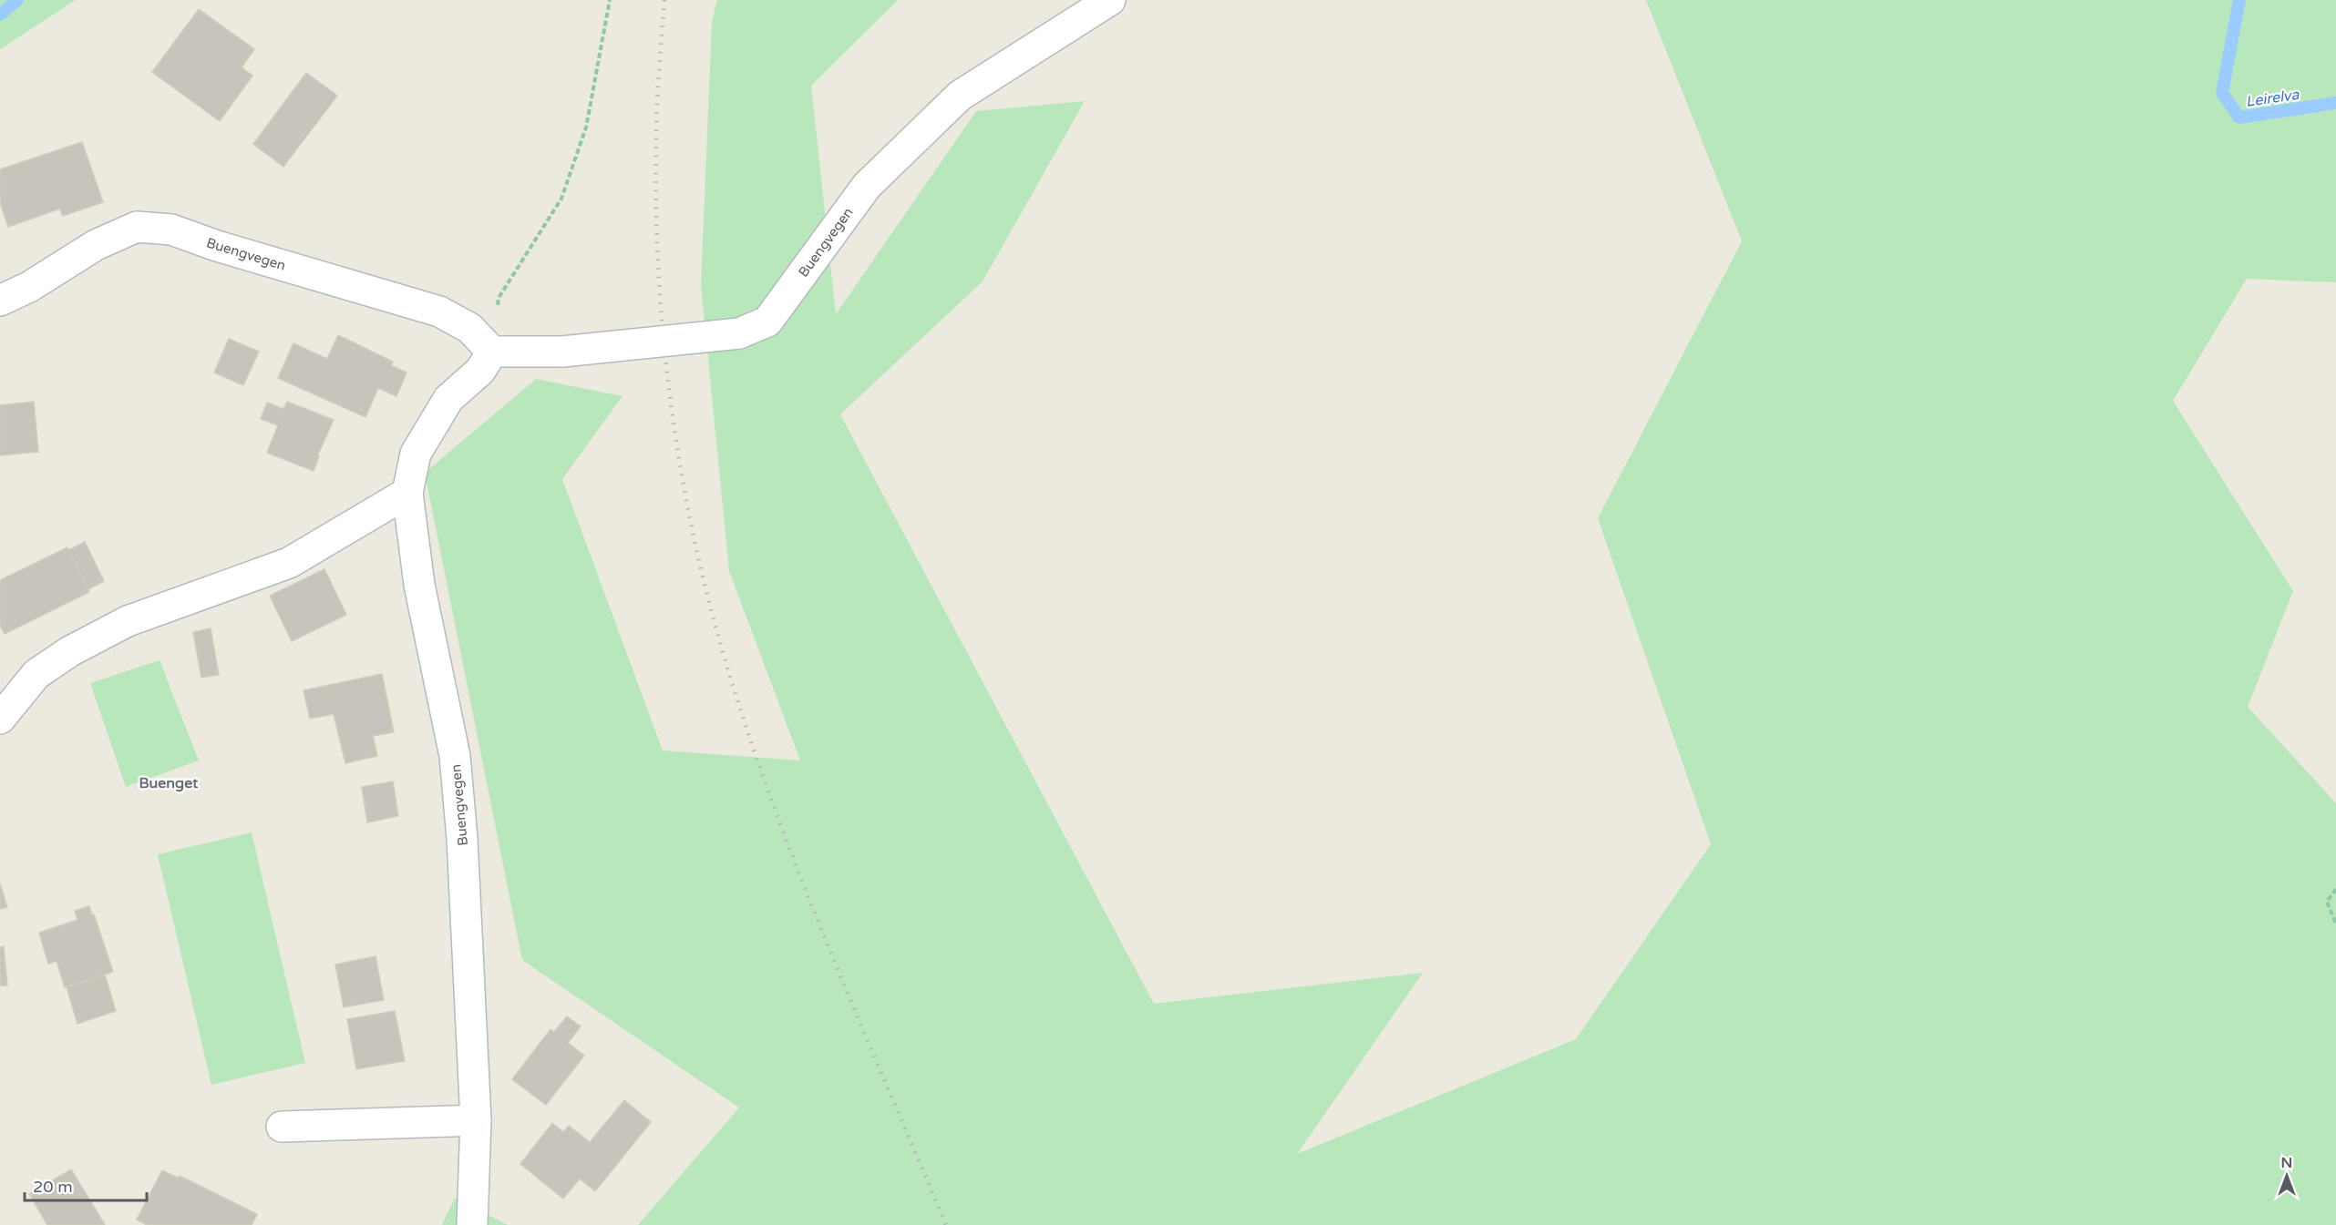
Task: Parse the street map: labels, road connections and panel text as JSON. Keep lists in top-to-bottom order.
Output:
{
  "streets": {
    "street": ["Buengvegen"]
  },
  "districts": ["Buenget"],
  "water": ["Leirelva"],
  "scale_bar": "20 m",
  "north": "top"
}
